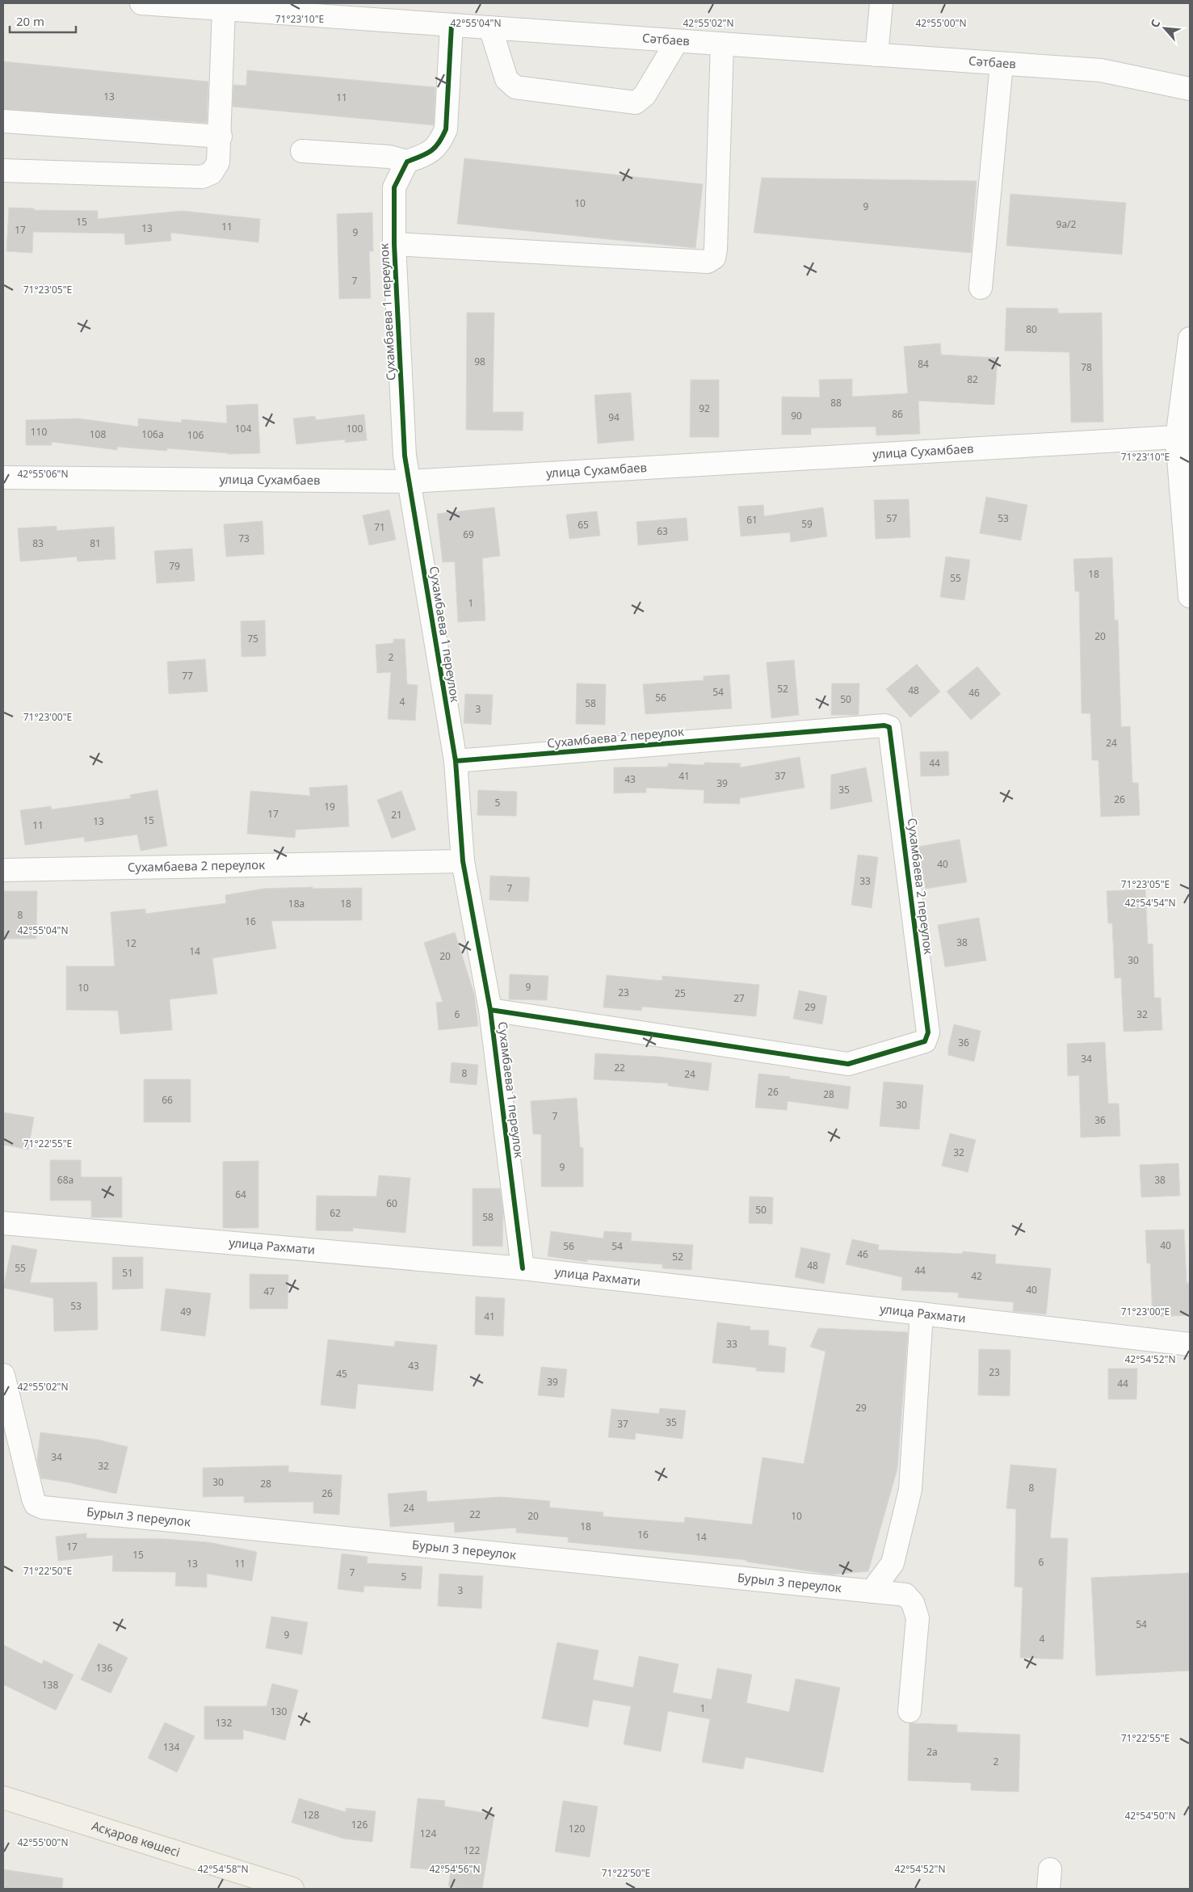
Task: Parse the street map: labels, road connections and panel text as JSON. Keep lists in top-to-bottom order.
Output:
{
  "streets": {
    "main road": ["Асқаров көшесі"],
    "street": [
      "Сәтбаев",
      "Сухамбаева 1 переулок",
      "улица Сухамбаев",
      "Сухамбаева 2 переулок",
      "улица Рахмати",
      "Бурыл 3 переулок"
    ]
  },
  "crossings": [
    ["Сухамбаева 1 переулок", "улица Сухамбаев"],
    ["Сухамбаева 1 переулок", "Сухамбаева 2 переулок"],
    ["Сухамбаева 1 переулок", "улица Рахмати"]
  ],
  "house_numbers": [
    "13",
    "11",
    "10",
    "9",
    "15",
    "9а/2",
    "11",
    "13",
    "17",
    "9",
    "7",
    "80",
    "98",
    "84",
    "78",
    "82",
    "88",
    "92",
    "86",
    "90",
    "94",
    "104",
    "100",
    "110",
    "108",
    "106а",
    "106",
    "57",
    "53",
    "61",
    "59",
    "65",
    "71",
    "63",
    "69",
    "73",
    "83",
    "81",
    "79",
    "18",
    "55",
    "1",
    "20",
    "75",
    "2",
    "77",
    "52",
    "48",
    "54",
    "46",
    "56",
    "50",
    "4",
    "58",
    "3",
    "24",
    "44",
    "41",
    "37",
    "43",
    "39",
    "35",
    "26",
    "5",
    "19",
    "17",
    "21",
    "15",
    "13",
    "11",
    "40",
    "33",
    "7",
    "18а",
    "18",
    "8",
    "16",
    "38",
    "12",
    "14",
    "20",
    "30",
    "9",
    "10",
    "23",
    "25",
    "27",
    "29",
    "6",
    "32",
    "36",
    "34",
    "22",
    "8",
    "24",
    "26",
    "28",
    "66",
    "30",
    "7",
    "36",
    "32",
    "9",
    "68а",
    "38",
    "64",
    "60",
    "50",
    "62",
    "58",
    "40",
    "56",
    "54",
    "46",
    "52",
    "48",
    "55",
    "44",
    "51",
    "42",
    "40",
    "47",
    "53",
    "49",
    "41",
    "33",
    "43",
    "23",
    "45",
    "39",
    "44",
    "29",
    "35",
    "37",
    "34",
    "32",
    "30",
    "28",
    "8",
    "26",
    "24",
    "22",
    "20",
    "10",
    "18",
    "16",
    "14",
    "17",
    "15",
    "6",
    "13",
    "11",
    "7",
    "5",
    "3",
    "54",
    "9",
    "4",
    "136",
    "138",
    "1",
    "130",
    "132",
    "134",
    "2а",
    "2",
    "128",
    "126",
    "120",
    "124",
    "122"
  ],
  "scale_bar": "20 m",
  "north": "top left",
  "coordinates": [
    "71°23'10\"E",
    "42°55'04\"N",
    "42°55'02\"N",
    "42°55'00\"N",
    "71°23'05\"E",
    "42°55'06\"N",
    "71°23'00\"E",
    "42°54'54\"N",
    "71°22'55\"E",
    "42°54'52\"N",
    "71°22'50\"E",
    "42°54'50\"N",
    "42°54'58\"N",
    "42°54'56\"N"
  ]
}
